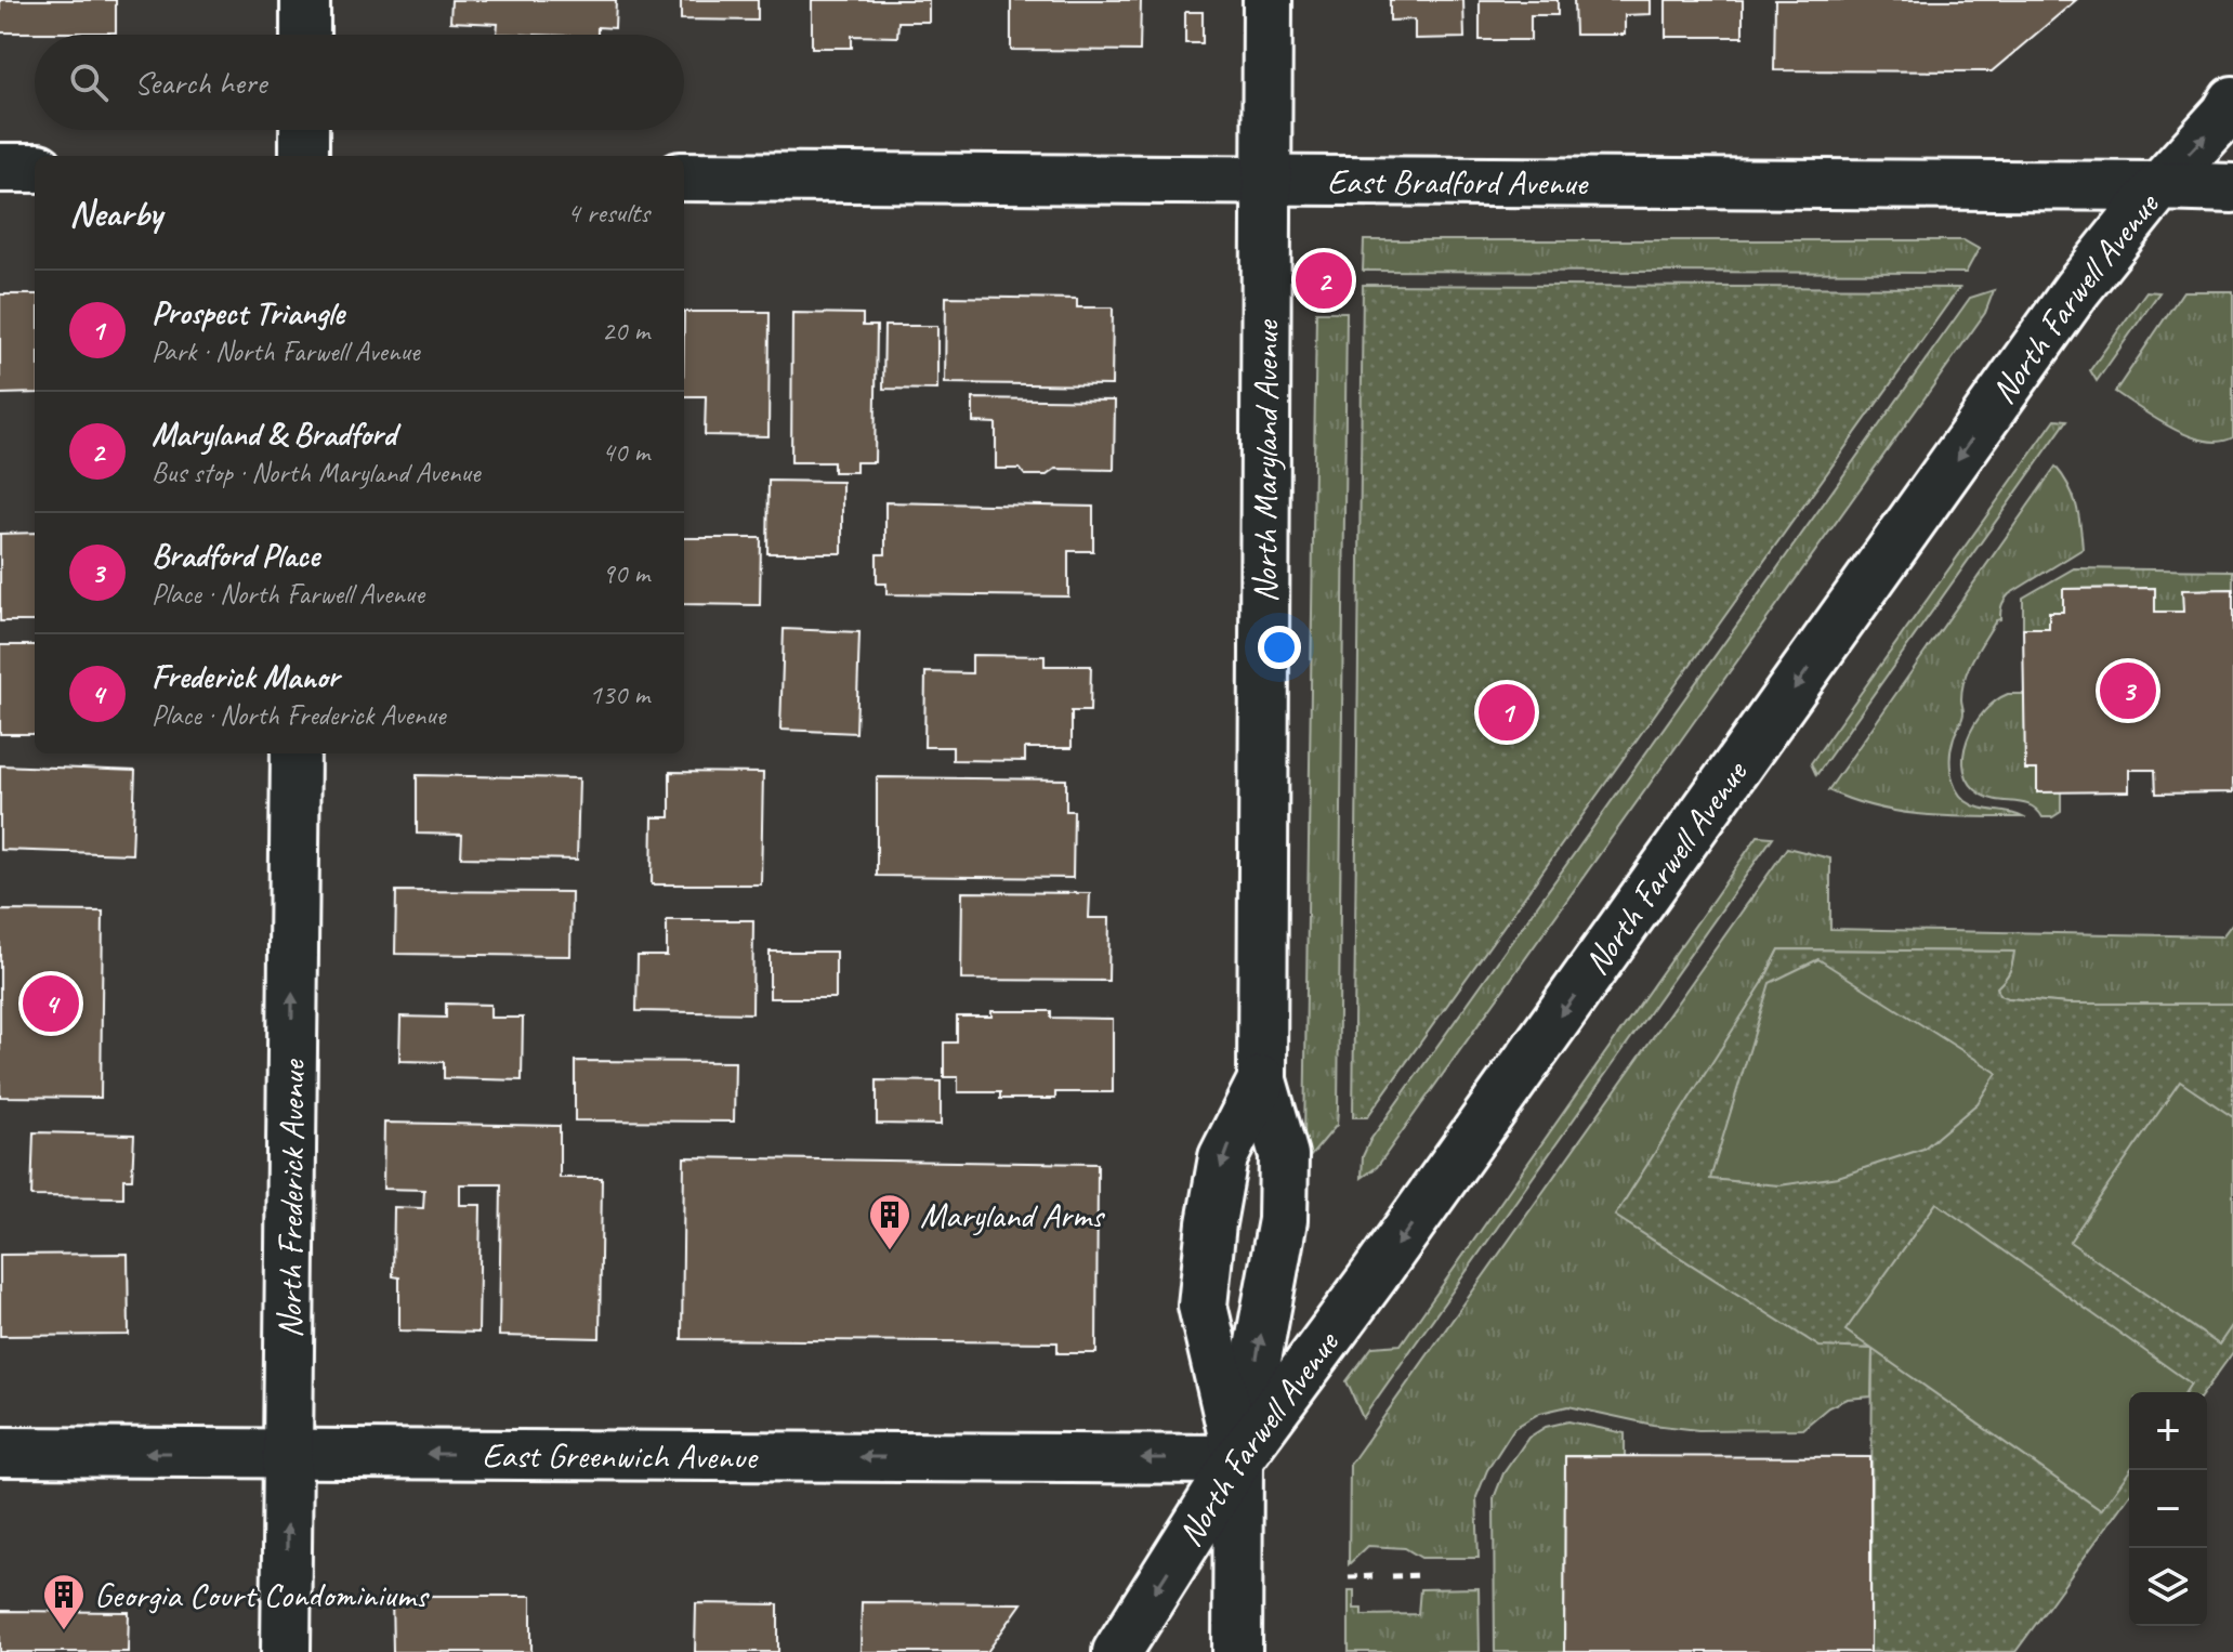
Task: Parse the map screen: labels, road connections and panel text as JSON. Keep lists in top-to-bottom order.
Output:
{
  "streets": {
    "street": [
      "East Bradford Avenue",
      "North Farwell Avenue",
      "North Maryland Avenue",
      "North Frederick Avenue",
      "East Greenwich Avenue"
    ]
  },
  "crossings": [
    ["East Bradford Avenue", "North Farwell Avenue"],
    ["East Bradford Avenue", "North Maryland Avenue"],
    ["North Farwell Avenue", "North Maryland Avenue"],
    ["North Farwell Avenue", "East Greenwich Avenue"],
    ["North Maryland Avenue", "East Greenwich Avenue"],
    ["North Frederick Avenue", "East Greenwich Avenue"]
  ],
  "one_way": ["North Farwell Avenue", "North Frederick Avenue", "East Greenwich Avenue"],
  "places": {
    "building": ["Maryland Arms", "Georgia Court Condominiums"]
  },
  "page": {
    "search": "Search here",
    "heading": ["Nearby", "4 results"],
    "pins": [
      "2",
      "3",
      "1",
      "4"
    ],
    "list": [
      {
        "mark": "1",
        "name": "Prospect Triangle",
        "note": "Park · North Farwell Avenue",
        "value": "20 m"
      },
      {
        "mark": "2",
        "name": "Maryland & Bradford",
        "note": "Bus stop · North Maryland Avenue",
        "value": "40 m"
      },
      {
        "mark": "3",
        "name": "Bradford Place",
        "note": "Place · North Farwell Avenue",
        "value": "90 m"
      },
      {
        "mark": "4",
        "name": "Frederick Manor",
        "note": "Place · North Frederick Avenue",
        "value": "130 m"
      }
    ],
    "map_buttons": ["+", "−"]
  }
}
